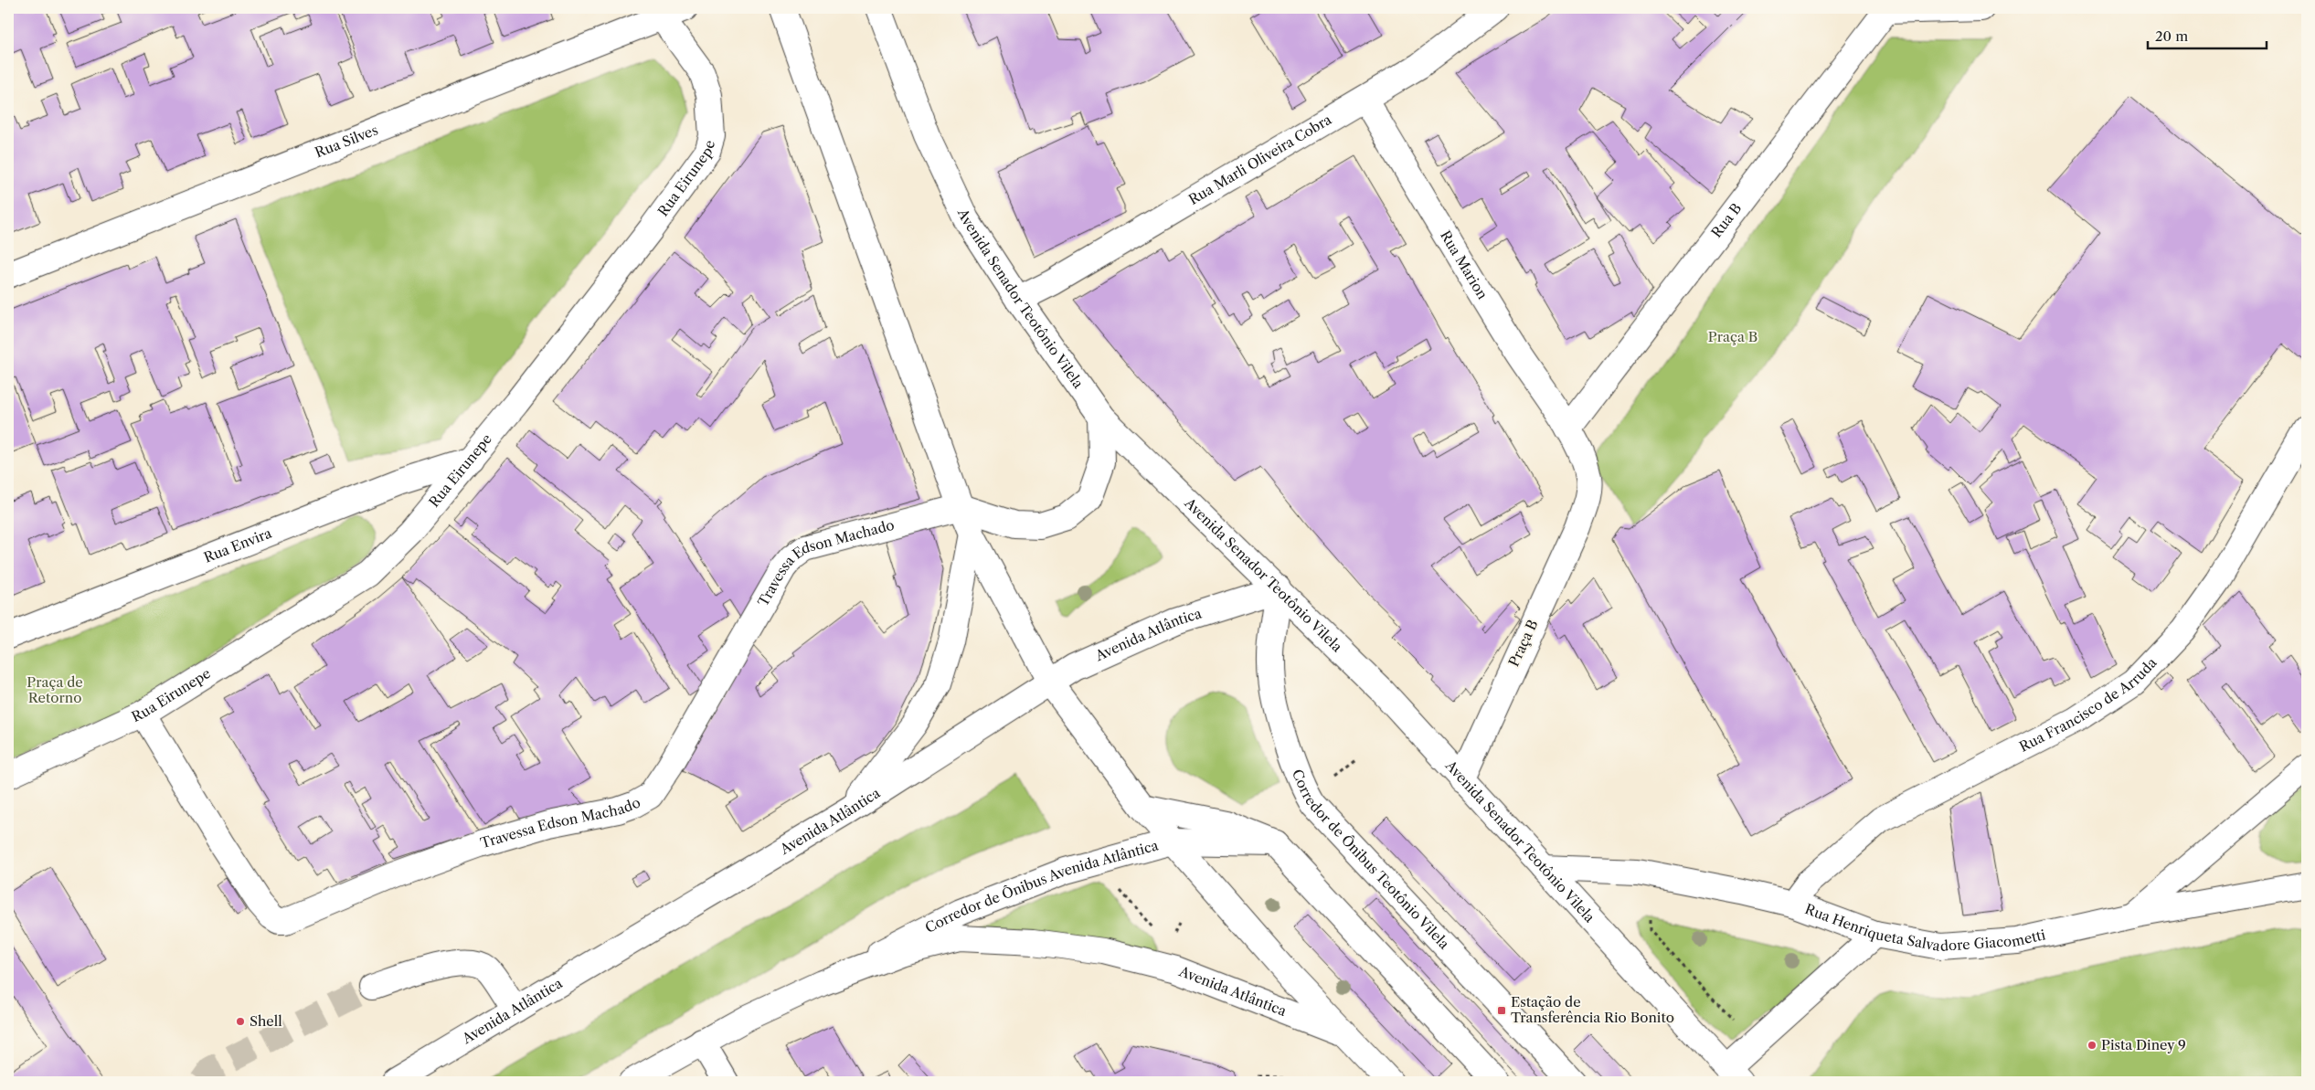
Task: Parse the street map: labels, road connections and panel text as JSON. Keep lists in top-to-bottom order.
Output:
{
  "streets": {
    "street": [
      "Rua Silves",
      "Rua Marli Oliveira Cobra",
      "Rua Eirunepe",
      "Rua B",
      "Rua Marion",
      "Avenida Senador Teotônio Vilela",
      "Rua Envira",
      "Travessa Edson Machado",
      "Avenida Atlântica",
      "Praça B",
      "Rua Francisco de Arruda",
      "Corredor de Ônibus Teotônio Vilela",
      "Corredor de Ônibus Avenida Atlântica",
      "Rua Henriqueta Salvadore Giacometti"
    ]
  },
  "crossings": [
    ["Rua Silves", "Rua Eirunepe"],
    ["Rua Marli Oliveira Cobra", "Rua Marion"],
    ["Rua Marli Oliveira Cobra", "Avenida Senador Teotônio Vilela"],
    ["Rua Eirunepe", "Rua Envira"],
    ["Rua Eirunepe", "Travessa Edson Machado"],
    ["Rua B", "Rua Marion"],
    ["Rua B", "Praça B"],
    ["Rua Marion", "Praça B"],
    ["Avenida Senador Teotônio Vilela", "Avenida Atlântica"],
    ["Avenida Senador Teotônio Vilela", "Praça B"],
    ["Avenida Senador Teotônio Vilela", "Corredor de Ônibus Teotônio Vilela"],
    ["Avenida Senador Teotônio Vilela", "Rua Henriqueta Salvadore Giacometti"],
    ["Avenida Atlântica", "Corredor de Ônibus Teotônio Vilela"],
    ["Avenida Atlântica", "Corredor de Ônibus Avenida Atlântica"],
    ["Rua Francisco de Arruda", "Rua Henriqueta Salvadore Giacometti"]
  ],
  "parks": ["Praça B", "Praça de Retorno"],
  "places": {
    "transit": ["Estação de Transferência Rio Bonito"],
    "other": ["Shell", "Pista Diney 9"]
  },
  "scale_bar": "20 m"
}
